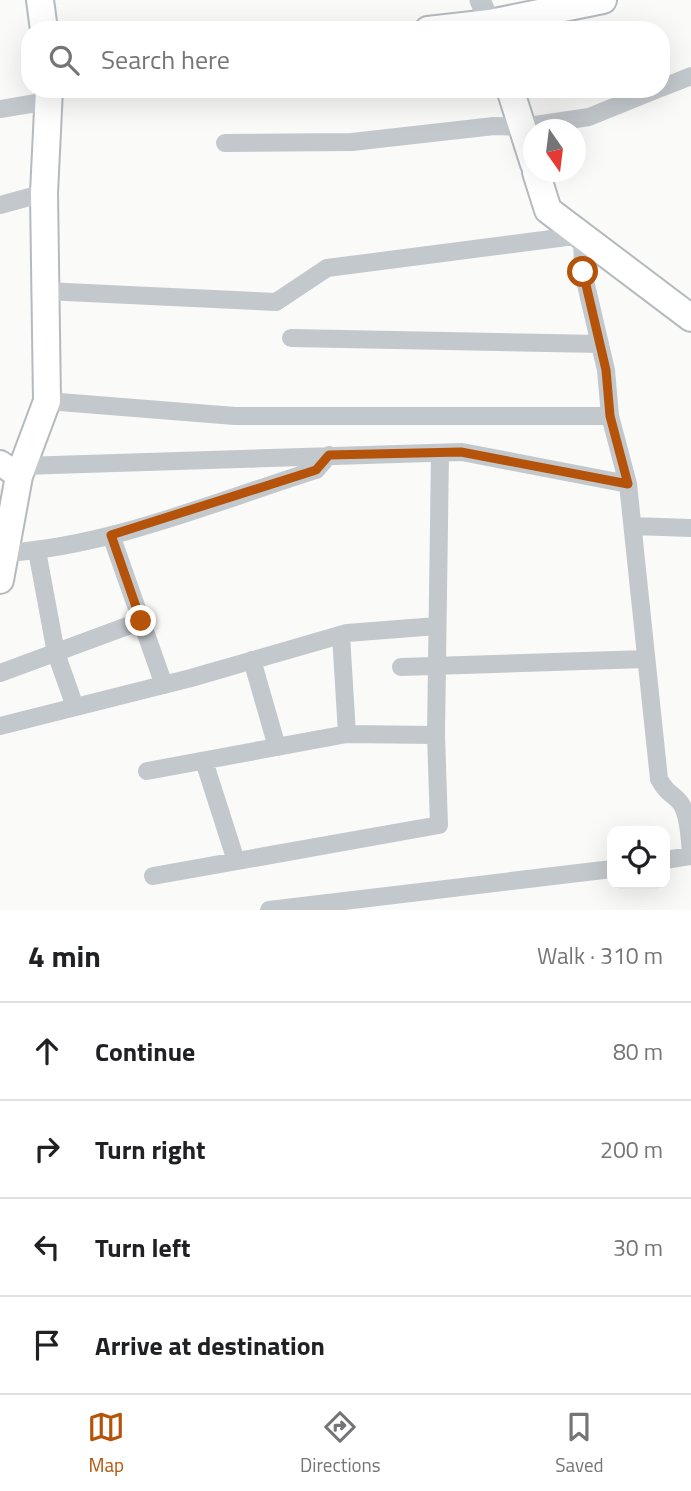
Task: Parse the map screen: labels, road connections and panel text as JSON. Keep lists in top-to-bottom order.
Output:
{
  "north": "bottom",
  "page": {
    "search": "Search here",
    "heading": ["4 min", "Walk · 310 m"],
    "list": [
      ["Continue", "80 m"],
      ["Turn right", "200 m"],
      ["Turn left", "30 m"],
      "Arrive at destination"
    ],
    "nav": ["Map", "Directions", "Saved"]
  }
}
